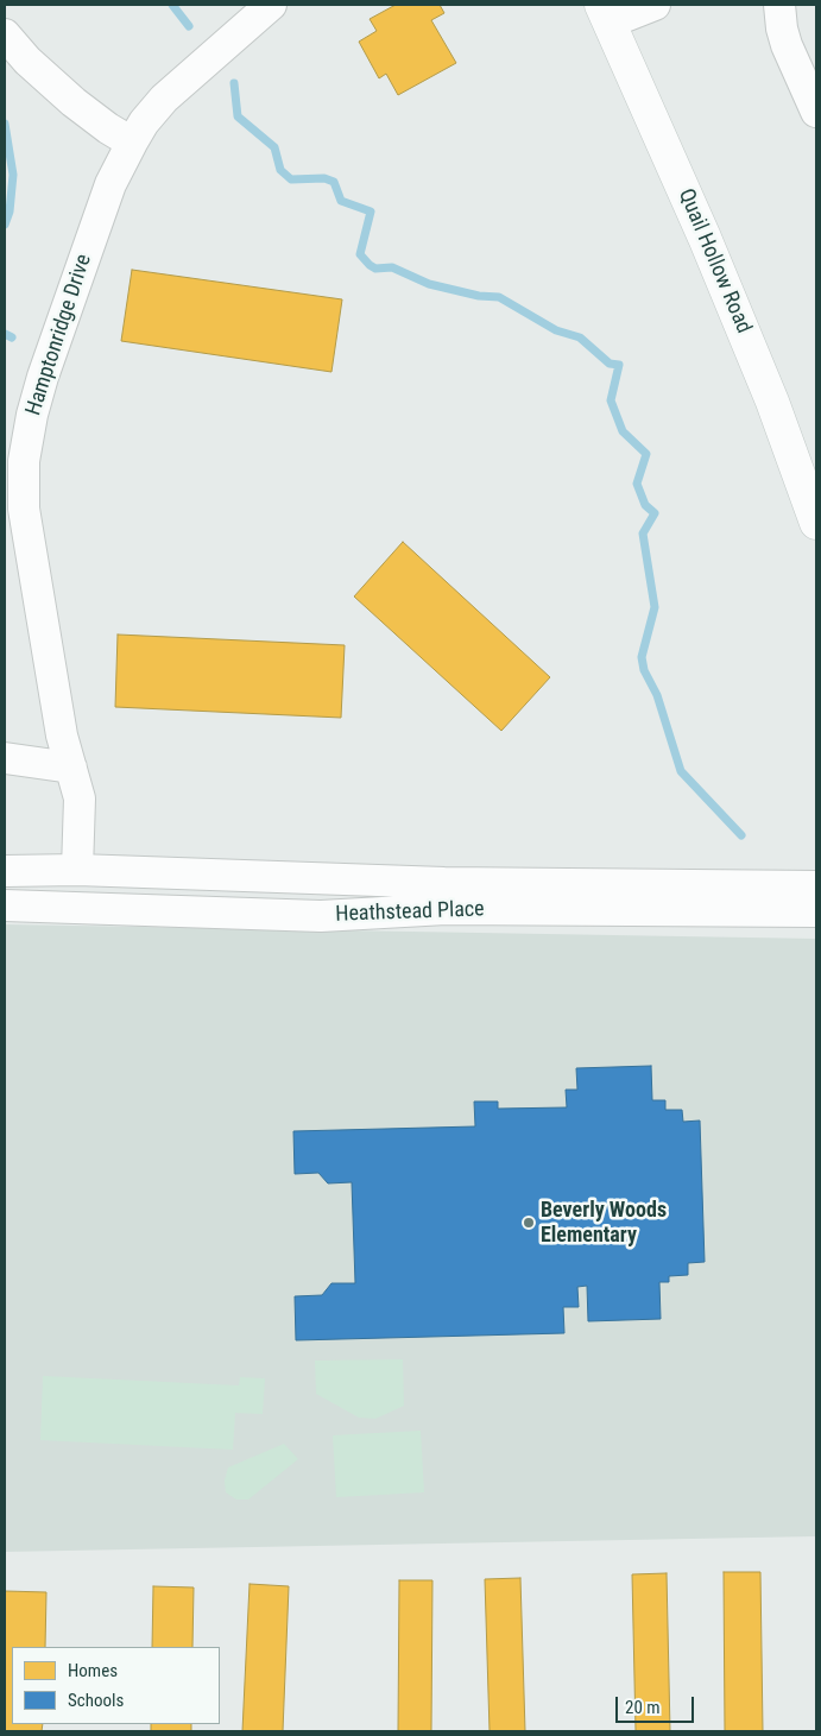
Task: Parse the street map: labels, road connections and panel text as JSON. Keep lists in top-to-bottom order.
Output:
{
  "streets": {
    "main road": ["Quail Hollow Road"],
    "street": ["Hamptonridge Drive", "Heathstead Place"]
  },
  "crossings": [
    ["Hamptonridge Drive", "Heathstead Place"]
  ],
  "places": ["Beverly Woods Elementary"],
  "legend": ["Homes", "Schools"],
  "scale_bar": "20 m"
}
